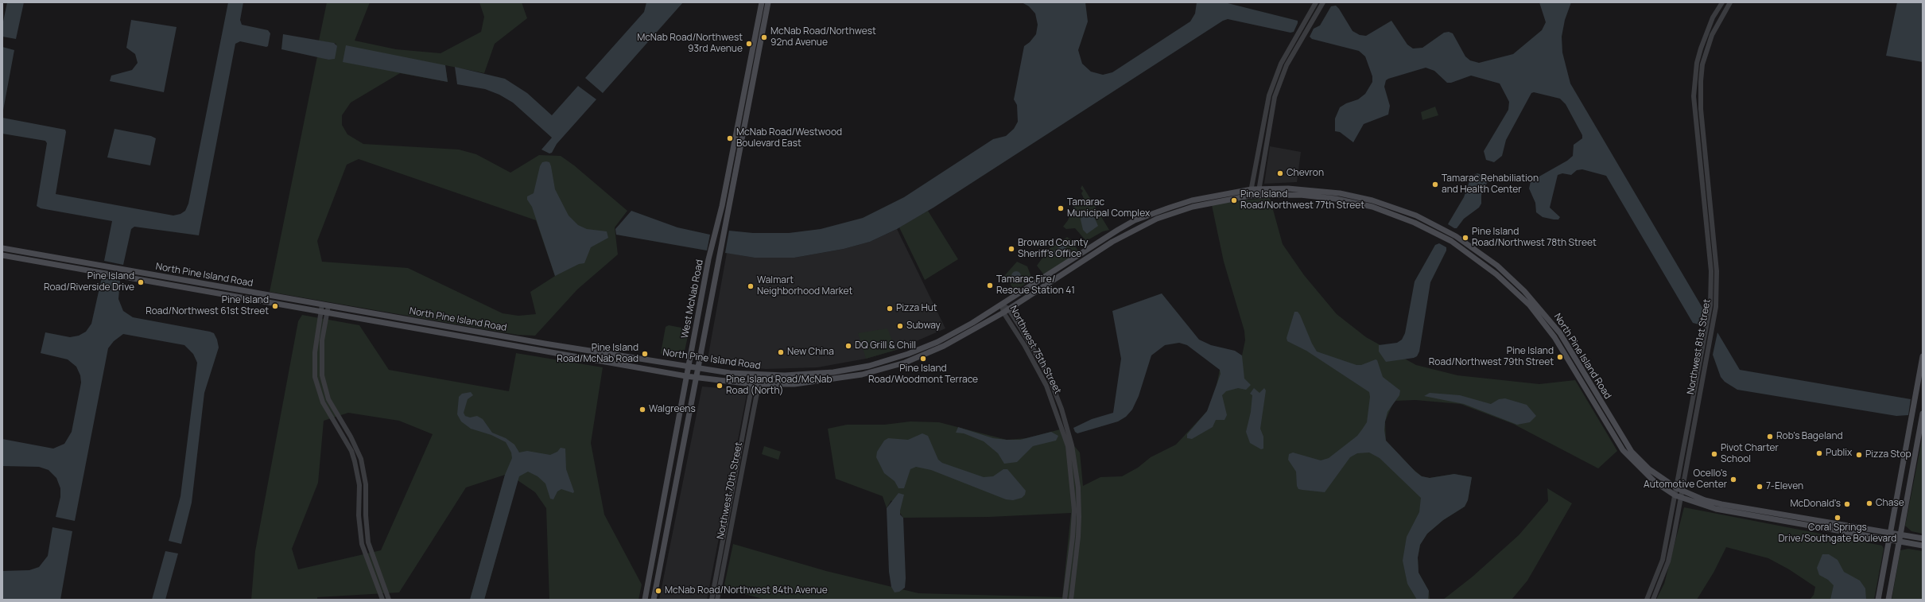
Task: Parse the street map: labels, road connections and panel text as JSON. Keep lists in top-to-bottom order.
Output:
{
  "streets": {
    "main road": ["North Pine Island Road", "West McNab Road"],
    "street": ["Northwest 81st Street", "Northwest 75th Street", "Northwest 70th Street"]
  },
  "crossings": [
    ["North Pine Island Road", "West McNab Road"],
    ["North Pine Island Road", "Northwest 81st Street"],
    ["North Pine Island Road", "Northwest 75th Street"],
    ["North Pine Island Road", "Northwest 70th Street"]
  ],
  "places": [
    "McNab Road/Northwest 92nd Avenue",
    "McNab Road/Northwest 93rd Avenue",
    "McNab Road/Westwood Boulevard East",
    "Chevron",
    "Tamarac Rehabiliation and Health Center",
    "Pine Island Road/Northwest 77th Street",
    "Tamarac Municipal Complex",
    "Pine Island Road/Northwest 78th Street",
    "Broward County Sheriff's Office",
    "Pine Island Road/Riverside Drive",
    "Tamarac Fire/ Rescue Station 41",
    "Walmart Neighborhood Market",
    "Pine Island Road/Northwest 61st Street",
    "Pizza Hut",
    "Subway",
    "DQ Grill & Chill",
    "New China",
    "Pine Island Road/McNab Road",
    "Pine Island Road/Northwest 79th Street",
    "Pine Island Road/Woodmont Terrace",
    "Pine Island Road/McNab Road (North)",
    "Walgreens",
    "Rob's Bageland",
    "Publix",
    "Pivot Charter School",
    "Pizza Stop",
    "Ocello's Automotive Center",
    "7-Eleven",
    "Chase",
    "McDonald's",
    "Coral Springs Drive/Southgate Boulevard",
    "McNab Road/Northwest 84th Avenue"
  ]
}
